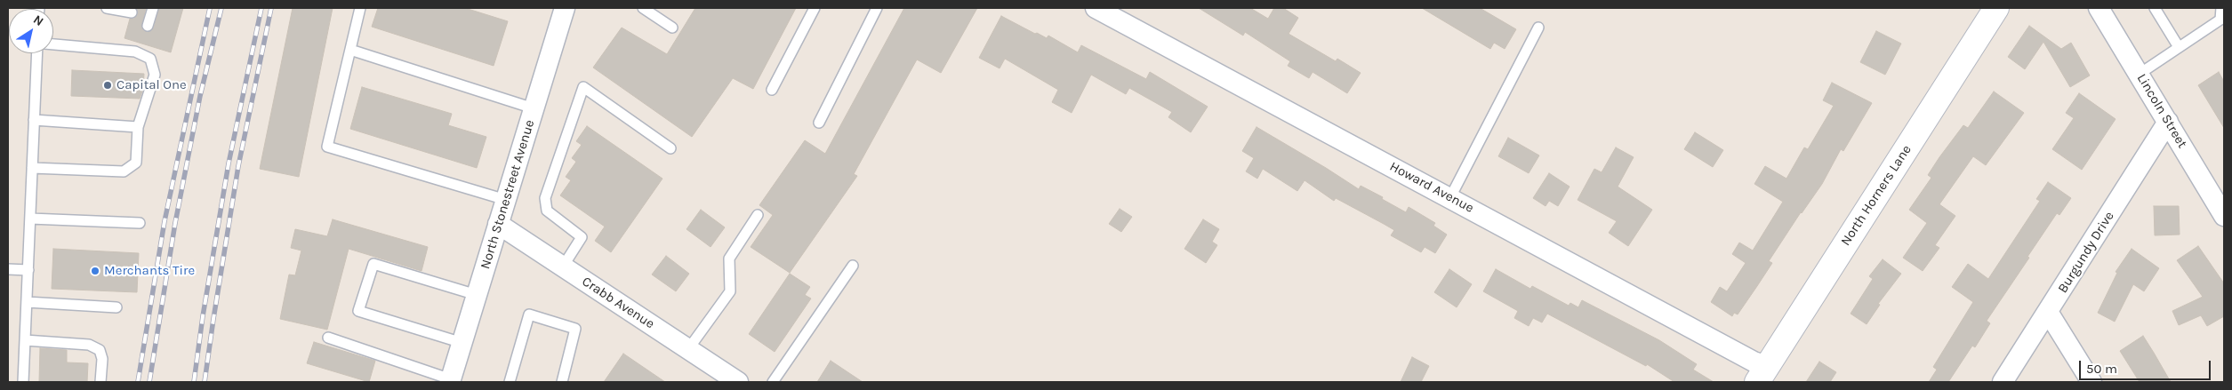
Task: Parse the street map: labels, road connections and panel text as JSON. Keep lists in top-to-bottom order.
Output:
{
  "streets": {
    "street": [
      "Lincoln Street",
      "Howard Avenue",
      "North Stonestreet Avenue",
      "North Horners Lane",
      "Burgundy Drive",
      "Crabb Avenue"
    ]
  },
  "crossings": [
    ["Lincoln Street", "Burgundy Drive"],
    ["Howard Avenue", "North Horners Lane"],
    ["North Stonestreet Avenue", "Crabb Avenue"]
  ],
  "places": ["Capital One", "Merchants Tire"],
  "scale_bar": "50 m",
  "north": "top right"
}
